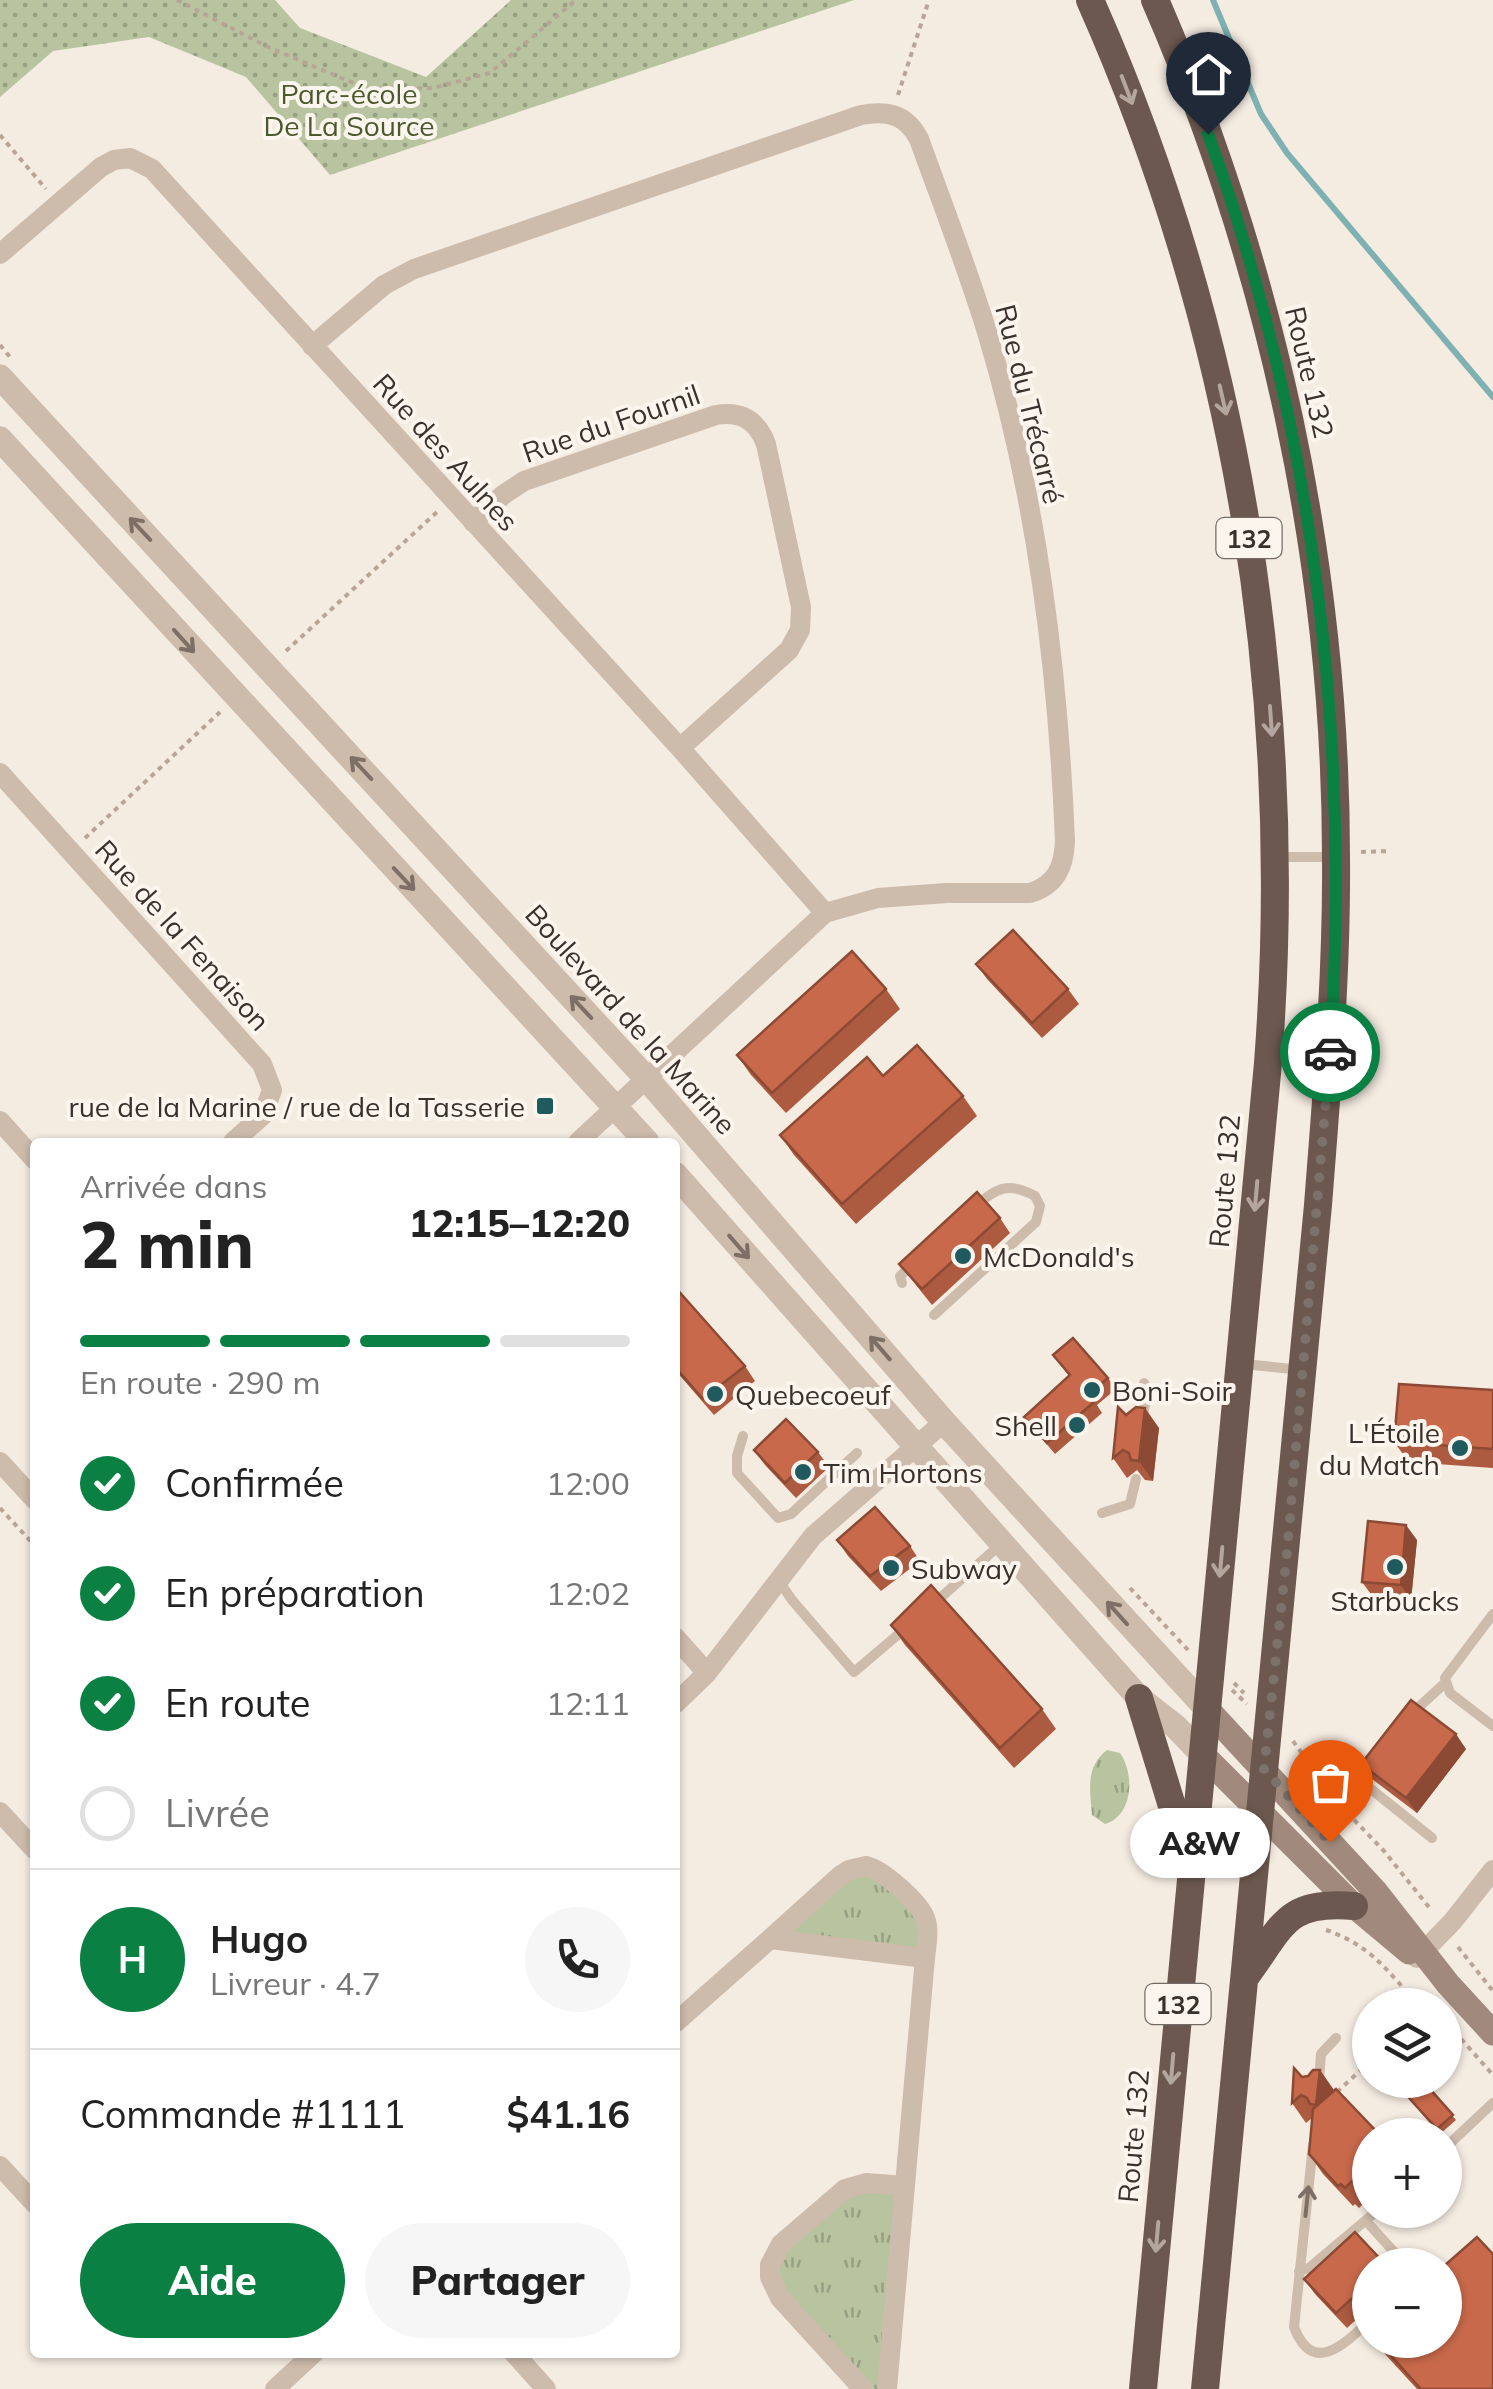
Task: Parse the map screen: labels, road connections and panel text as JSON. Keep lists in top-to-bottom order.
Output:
{
  "streets": {
    "highway": ["Route 132", "132"],
    "street": [
      "Rue du Trécarré",
      "Rue du Fournil",
      "Rue des Aulnes",
      "Rue de la Fenaison",
      "Boulevard de la Marine"
    ]
  },
  "crossings": [
    ["Route 132", "Boulevard de la Marine"],
    ["Rue du Trécarré", "Rue des Aulnes"],
    ["Rue du Trécarré", "Boulevard de la Marine"],
    ["Rue du Fournil", "Rue des Aulnes"]
  ],
  "parks": ["Parc-école De La Source"],
  "places": {
    "transit": ["rue de la Marine / rue de la Tasserie"],
    "other": [
      "McDonald's",
      "Boni-Soir",
      "Quebecoeuf",
      "Shell",
      "L'Étoile du Match",
      "Tim Hortons",
      "Starbucks",
      "Subway",
      "A&W"
    ]
  },
  "page": {
    "heading": ["2 min", "Arrivée dans", "12:15–12:20"],
    "panel": [
      "Hugo",
      "Livreur · 4.7",
      "Commande #1111",
      "$41.16"
    ],
    "bar": "En route · 290 m",
    "list": [
      ["Confirmée", "12:00"],
      ["En préparation", "12:02"],
      ["En route", "12:11"],
      "Livrée"
    ],
    "bubble": "A&W",
    "round": "H",
    "map_buttons": ["+", "−"],
    "buttons": ["Aide", "Partager"]
  }
}
